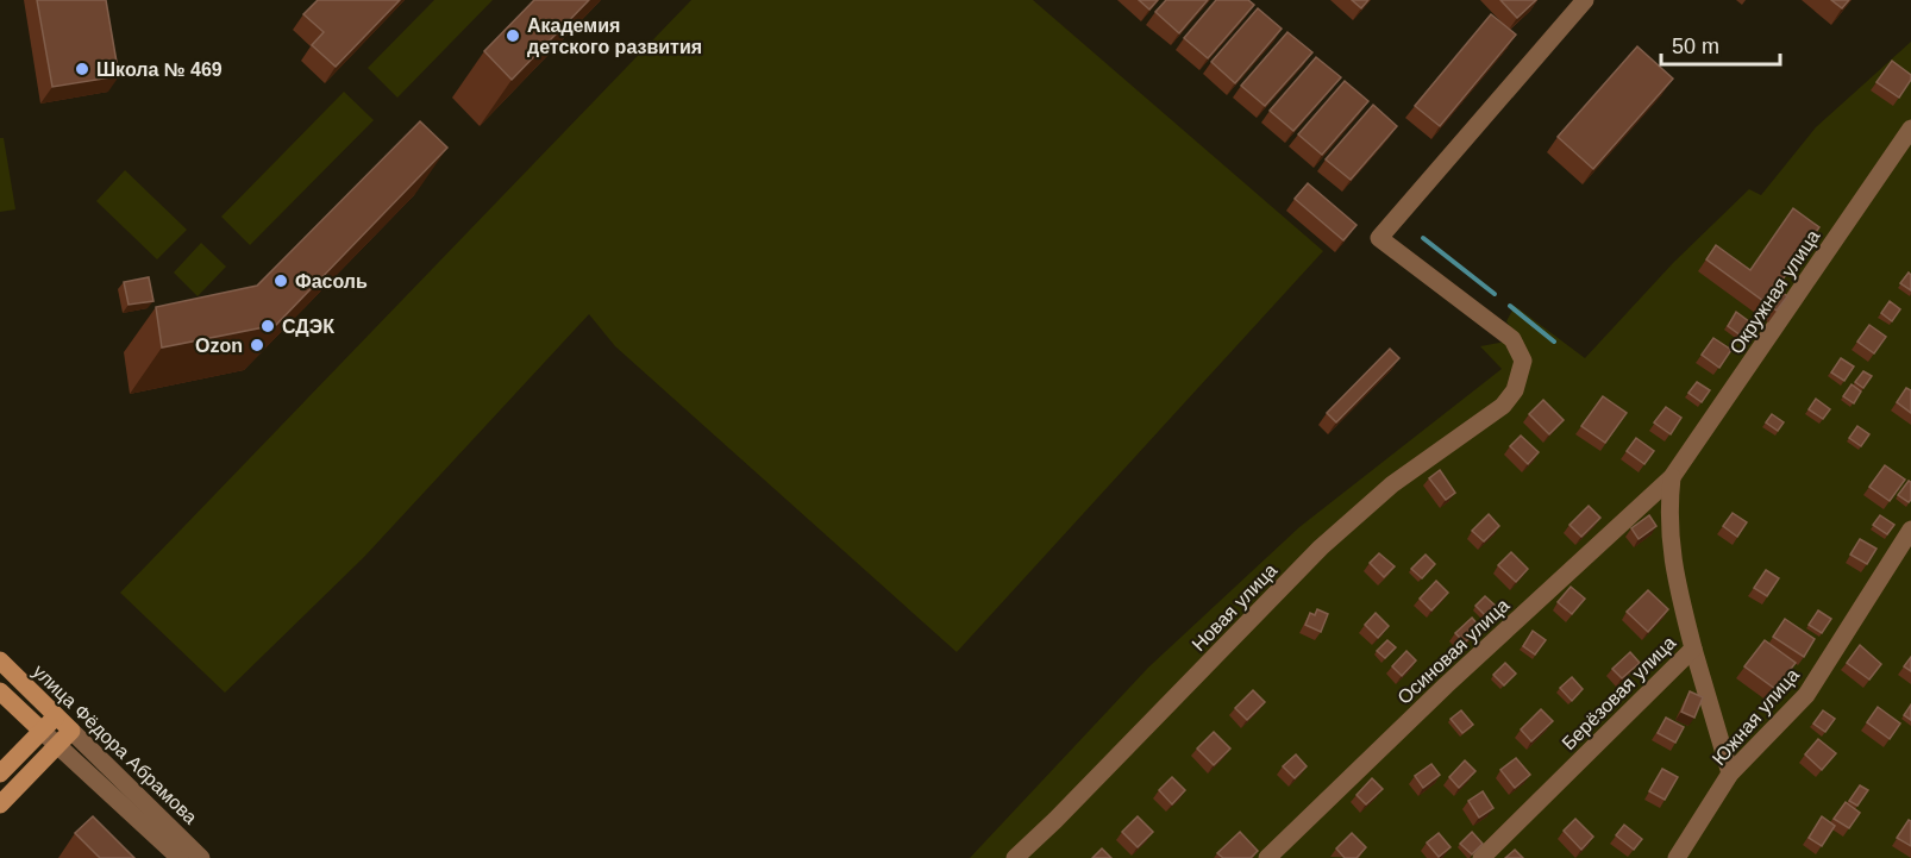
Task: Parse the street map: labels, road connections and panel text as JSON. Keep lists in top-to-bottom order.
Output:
{
  "streets": {
    "street": [
      "Окружная улица",
      "Новая улица",
      "Осиновая улица",
      "Берёзовая улица",
      "Южная улица",
      "улица Фёдора Абрамова"
    ]
  },
  "crossings": [
    ["Окружная улица", "Осиновая улица"],
    ["Окружная улица", "Берёзовая улица"],
    ["Осиновая улица", "Берёзовая улица"]
  ],
  "places": [
    "Академия детского развития",
    "Школа № 469",
    "Фасоль",
    "СДЭК",
    "Ozon"
  ],
  "scale_bar": "50 m"
}
